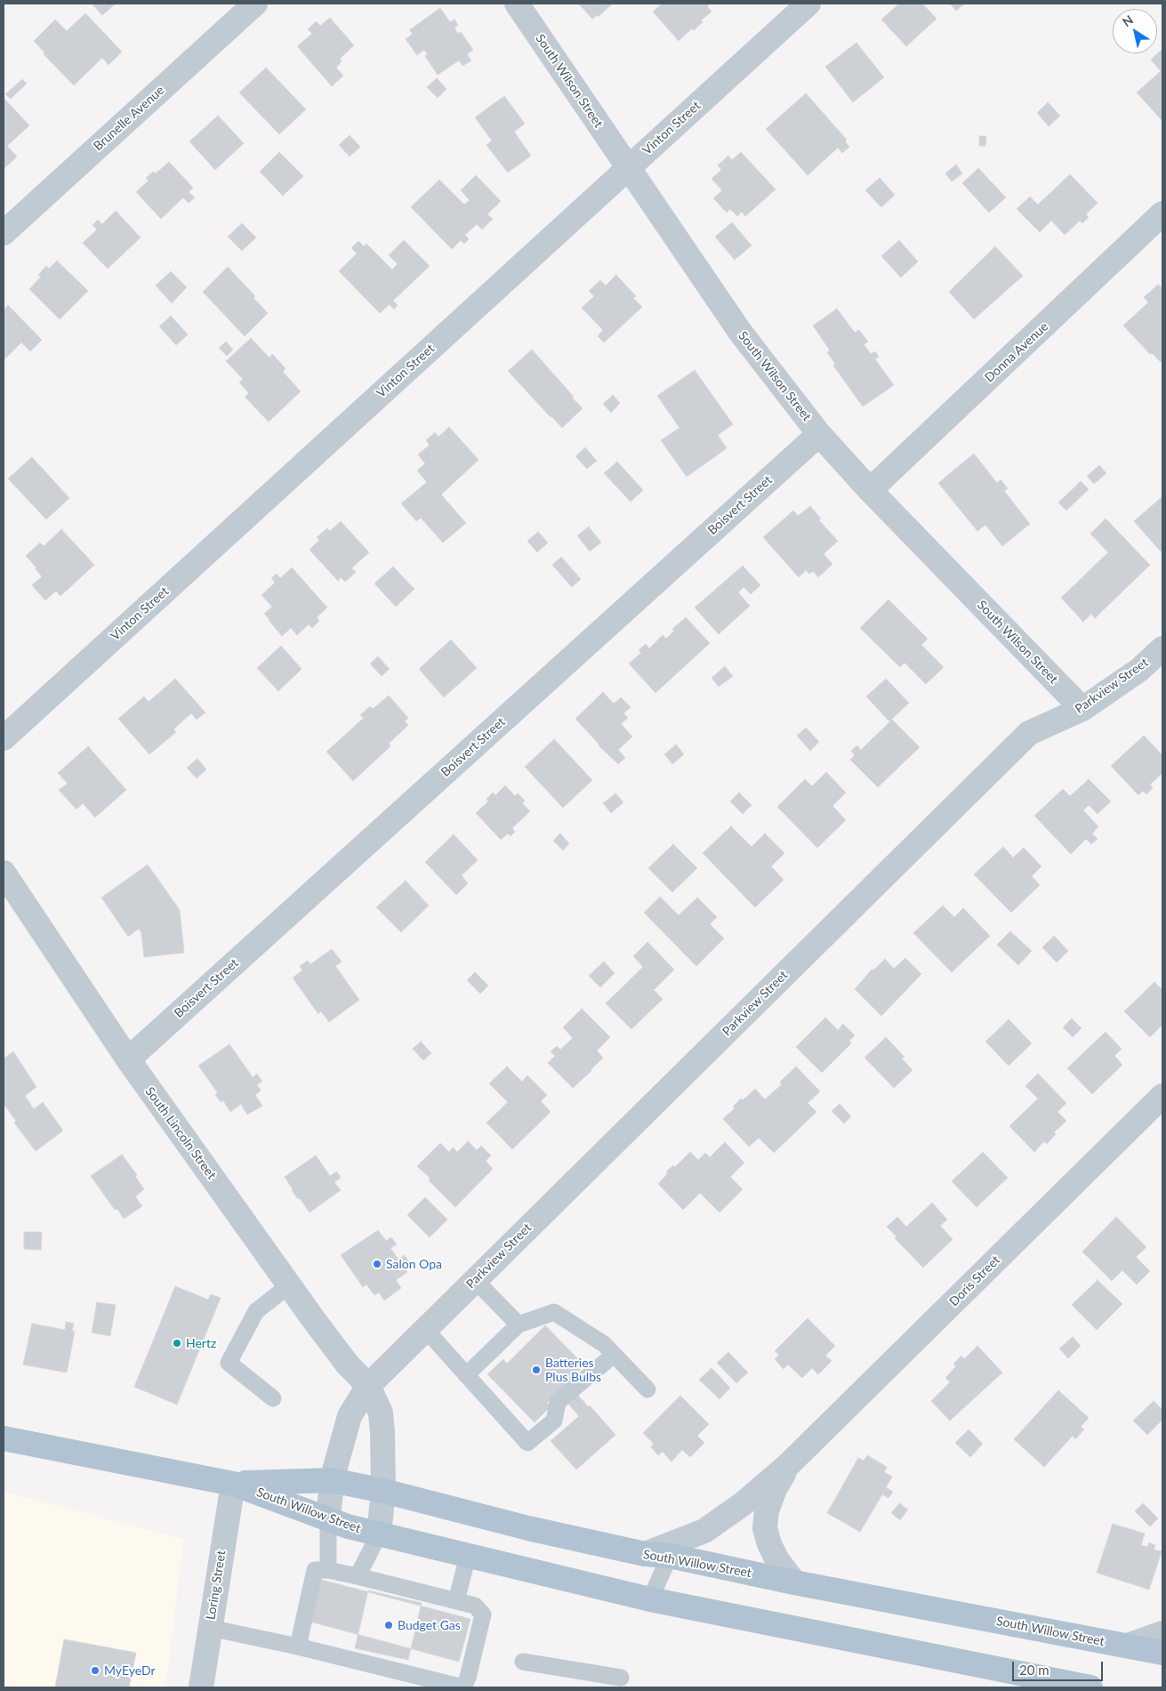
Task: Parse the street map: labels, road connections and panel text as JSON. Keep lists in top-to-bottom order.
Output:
{
  "streets": {
    "main road": ["South Willow Street"],
    "street": [
      "South Wilson Street",
      "Brunelle Avenue",
      "Vinton Street",
      "Donna Avenue",
      "Boisvert Street",
      "Parkview Street",
      "South Lincoln Street",
      "Doris Street",
      "Loring Street"
    ]
  },
  "crossings": [
    ["South Wilson Street", "Vinton Street"],
    ["South Wilson Street", "Donna Avenue"],
    ["South Wilson Street", "Boisvert Street"],
    ["South Wilson Street", "Parkview Street"],
    ["Boisvert Street", "South Lincoln Street"],
    ["Parkview Street", "South Lincoln Street"],
    ["South Lincoln Street", "South Willow Street"],
    ["Doris Street", "South Willow Street"],
    ["South Willow Street", "Loring Street"]
  ],
  "places": [
    "Salon Opa",
    "Hertz",
    "Batteries Plus Bulbs",
    "Budget Gas",
    "MyEyeDr"
  ],
  "scale_bar": "20 m",
  "north": "top left"
}
